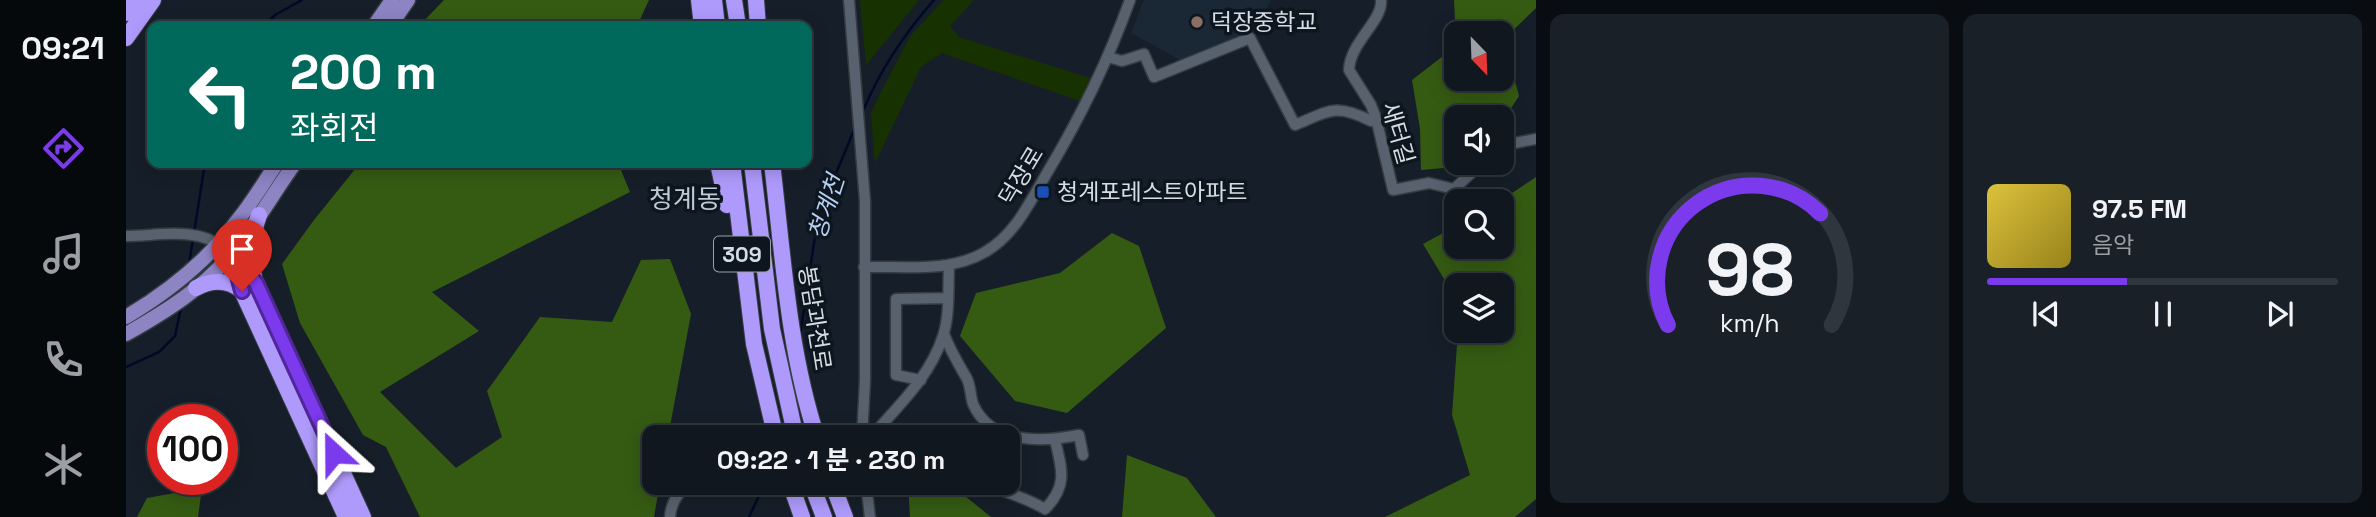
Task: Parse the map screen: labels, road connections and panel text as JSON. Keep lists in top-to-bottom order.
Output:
{
  "streets": {
    "highway": ["309", "봉담과천로"],
    "street": ["새터길", "덕장로"]
  },
  "districts": ["청계동"],
  "water": ["청계천"],
  "places": {
    "other": ["덕장중학교"],
    "transit": ["청계포레스트아파트"]
  },
  "north": "bottom right",
  "page": {
    "tabs": "09:21",
    "turn": ["200 m", "좌회전"],
    "song": ["97.5 FM", "음악"],
    "limit": "100",
    "trip": "09:22 · 1 분 · 230 m",
    "gauge": ["98", "km/h"]
  }
}
